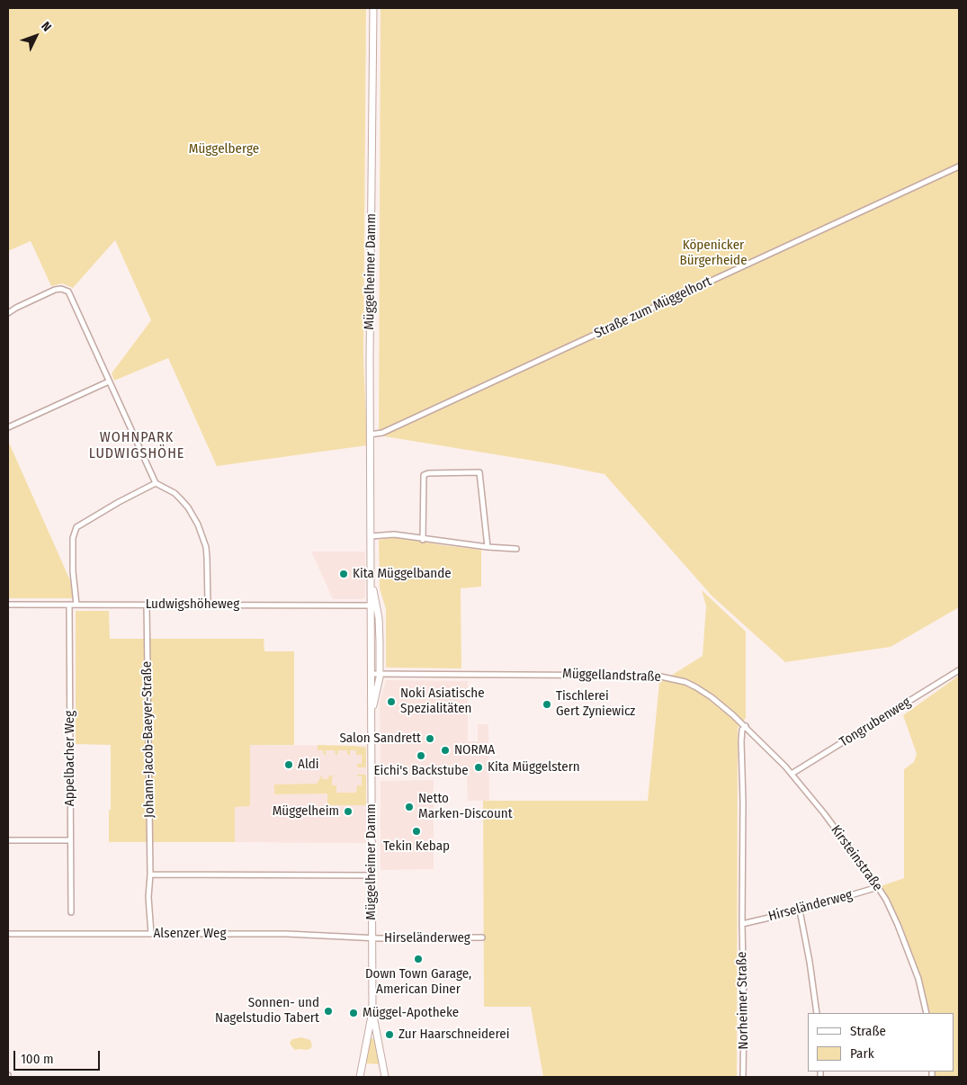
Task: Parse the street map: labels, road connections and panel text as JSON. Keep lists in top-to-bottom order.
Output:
{
  "streets": {
    "main road": ["Müggelheimer Damm"],
    "street": [
      "Straße zum Müggelhort",
      "Ludwigshöheweg",
      "Müggellandstraße",
      "Tongrubenweg",
      "Johann-Jacob-Baeyer-Straße",
      "Appelbacher Weg",
      "Kirsteinstraße",
      "Hirseländerweg",
      "Alsenzer Weg",
      "Norheimer Straße"
    ]
  },
  "crossings": [
    ["Müggelheimer Damm", "Straße zum Müggelhort"],
    ["Müggelheimer Damm", "Ludwigshöheweg"],
    ["Müggelheimer Damm", "Müggellandstraße"],
    ["Müggelheimer Damm", "Hirseländerweg"],
    ["Müggelheimer Damm", "Alsenzer Weg"],
    ["Ludwigshöheweg", "Johann-Jacob-Baeyer-Straße"],
    ["Ludwigshöheweg", "Appelbacher Weg"],
    ["Müggellandstraße", "Kirsteinstraße"],
    ["Tongrubenweg", "Kirsteinstraße"],
    ["Johann-Jacob-Baeyer-Straße", "Alsenzer Weg"],
    ["Kirsteinstraße", "Hirseländerweg"],
    ["Hirseländerweg", "Alsenzer Weg"],
    ["Hirseländerweg", "Norheimer Straße"]
  ],
  "districts": ["WOHNPARK LUDWIGSHÖHE"],
  "parks": ["Müggelberge", "Köpenicker Bürgerheide"],
  "places": [
    "Kita Müggelbande",
    "Noki Asiatische Spezialitäten",
    "Tischlerei Gert Zyniewicz",
    "Salon Sandrett",
    "NORMA",
    "Eichi's Backstube",
    "Aldi",
    "Kita Müggelstern",
    "Netto Marken-Discount",
    "Müggelheim",
    "Tekin Kebap",
    "Down Town Garage, American Diner",
    "Sonnen- und Nagelstudio Tabert",
    "Müggel-Apotheke",
    "Zur Haarschneiderei"
  ],
  "legend": ["Straße", "Park"],
  "scale_bar": "100 m",
  "north": "top right"
}
